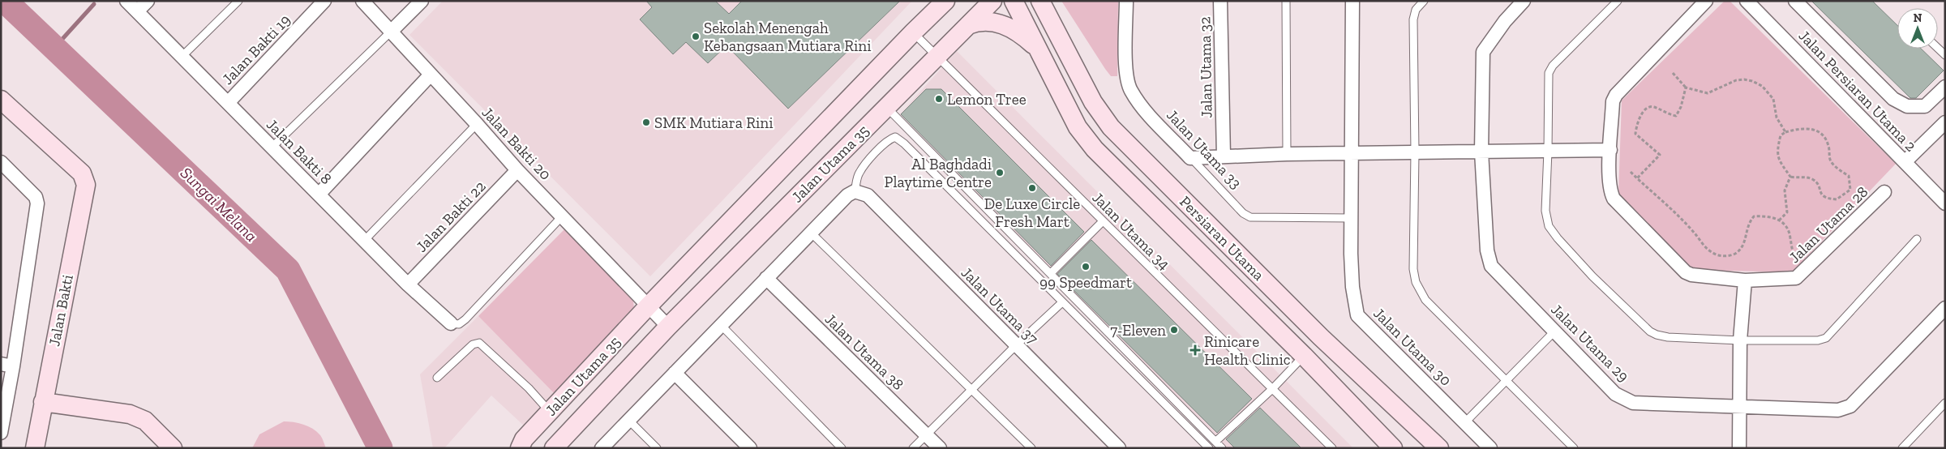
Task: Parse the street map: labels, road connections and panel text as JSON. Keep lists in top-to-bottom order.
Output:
{
  "streets": {
    "street": [
      "Jalan Bakti 19",
      "Jalan Utama 32",
      "Jalan Persiaran Utama 2",
      "Jalan Bakti 20",
      "Jalan Utama 33",
      "Jalan Bakti 8",
      "Jalan Utama 35",
      "Jalan Bakti 22",
      "Jalan Utama 28",
      "Persiaran Utama",
      "Jalan Utama 37",
      "Jalan Bakti",
      "Jalan Utama 29",
      "Jalan Utama 30",
      "Jalan Utama 38"
    ],
    "lane": ["Jalan Utama 34"]
  },
  "crossings": [
    ["Jalan Bakti 19", "Jalan Bakti 8"],
    ["Jalan Bakti 20", "Jalan Utama 35"],
    ["Jalan Bakti 20", "Jalan Bakti 22"],
    ["Jalan Utama 33", "Jalan Utama 30"],
    ["Jalan Bakti 8", "Jalan Bakti 22"],
    ["Jalan Utama 35", "Jalan Utama 34"]
  ],
  "water": ["Sungai Melana"],
  "places": {
    "other": [
      "Sekolah Menengah Kebangsaan Mutiara Rini",
      "Lemon Tree",
      "SMK Mutiara Rini",
      "Al Baghdadi Playtime Centre",
      "De Luxe Circle Fresh Mart",
      "99 Speedmart",
      "7-Eleven"
    ],
    "health": ["Rinicare Health Clinic"]
  },
  "north": "top"
}
